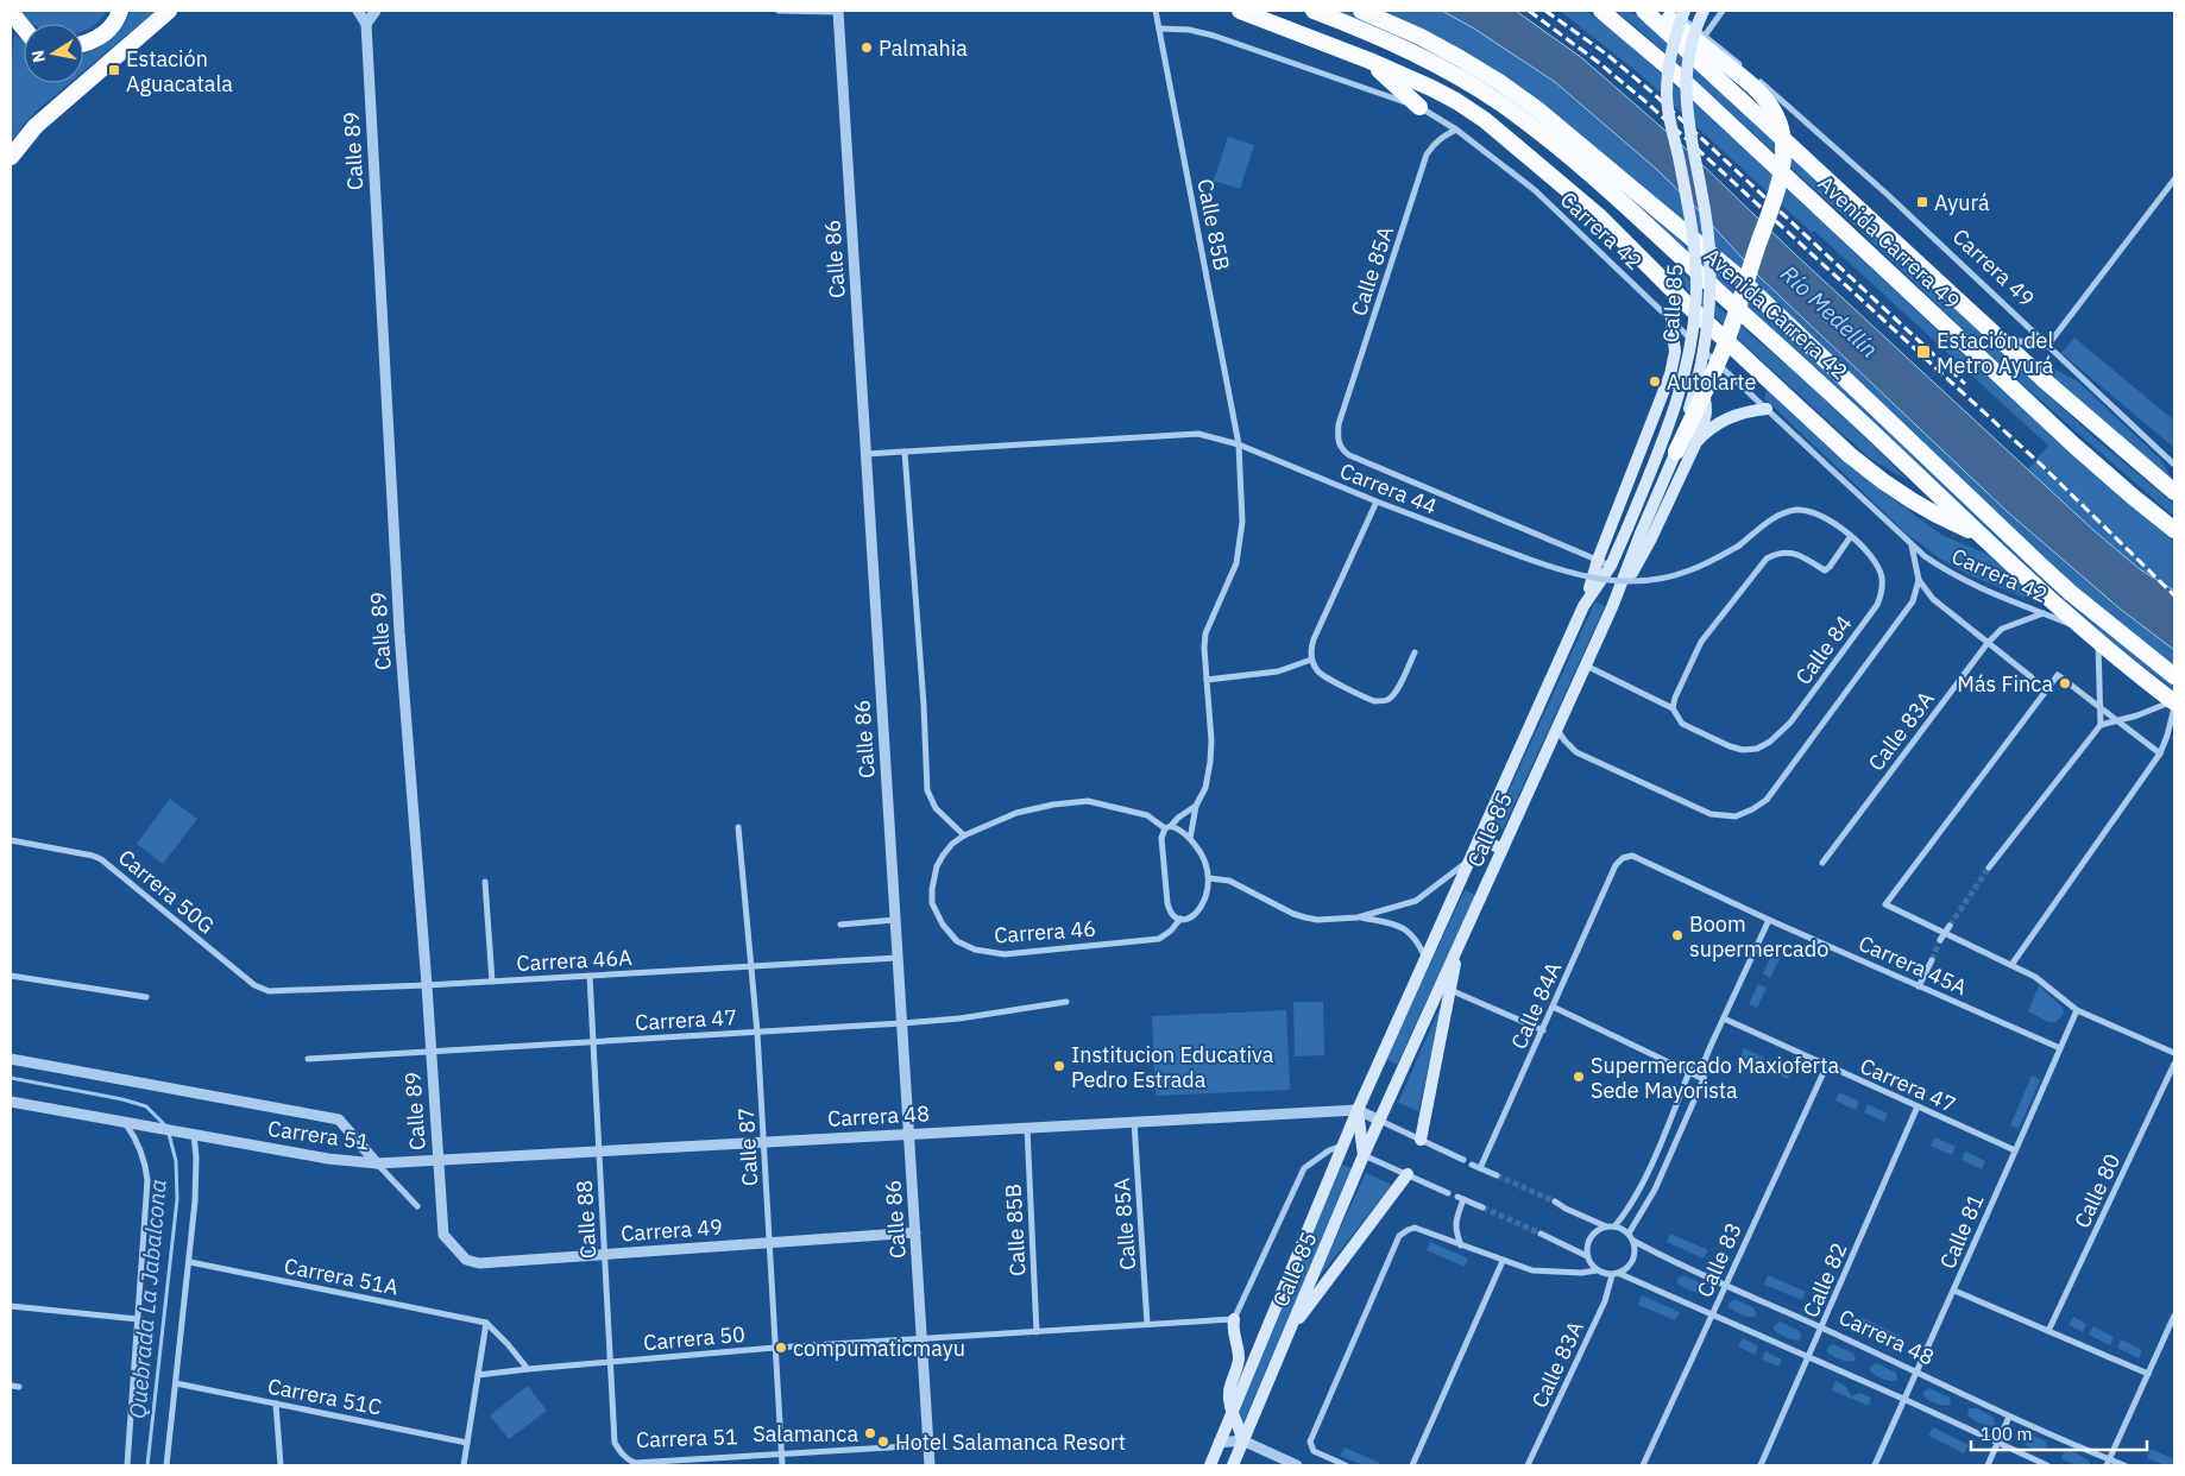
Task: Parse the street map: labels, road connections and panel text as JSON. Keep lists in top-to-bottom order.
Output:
{
  "streets": {
    "highway": ["Avenida Carrera 49", "Avenida Carrera 42"],
    "main road": ["Calle 85"],
    "street": [
      "Calle 89",
      "Calle 85B",
      "Carrera 42",
      "Calle 86",
      "Carrera 49",
      "Calle 85A",
      "Carrera 44",
      "Calle 84",
      "Calle 83A",
      "Carrera 50G",
      "Carrera 46",
      "Carrera 46A",
      "Carrera 45A",
      "Calle 84A",
      "Carrera 47",
      "Carrera 48",
      "Carrera 51",
      "Calle 87",
      "Calle 80",
      "Calle 88",
      "Calle 81",
      "Calle 83",
      "Carrera 51A",
      "Calle 82",
      "Carrera 50",
      "Carrera 51C"
    ]
  },
  "crossings": [
    ["Calle 89", "Carrera 49"],
    ["Calle 89", "Carrera 46A"],
    ["Calle 89", "Carrera 47"],
    ["Calle 89", "Carrera 48"],
    ["Calle 85B", "Carrera 42"],
    ["Calle 85B", "Carrera 44"],
    ["Calle 85B", "Carrera 48"],
    ["Calle 85B", "Carrera 50"],
    ["Carrera 42", "Calle 85A"],
    ["Carrera 42", "Avenida Carrera 42"],
    ["Carrera 42", "Calle 83A"],
    ["Calle 86", "Carrera 49"],
    ["Calle 86", "Carrera 44"],
    ["Calle 86", "Carrera 46A"],
    ["Calle 86", "Carrera 47"],
    ["Calle 86", "Carrera 48"],
    ["Calle 86", "Carrera 51"],
    ["Calle 86", "Carrera 50"],
    ["Carrera 49", "Calle 87"],
    ["Carrera 49", "Calle 88"],
    ["Calle 85A", "Carrera 44"],
    ["Calle 85A", "Carrera 48"],
    ["Calle 85A", "Carrera 50"],
    ["Calle 85", "Carrera 44"],
    ["Calle 85", "Carrera 48"],
    ["Calle 85", "Carrera 50"],
    ["Carrera 44", "Calle 84"],
    ["Calle 83A", "Carrera 48"],
    ["Carrera 50G", "Carrera 46A"],
    ["Carrera 46A", "Calle 87"],
    ["Carrera 46A", "Calle 88"],
    ["Carrera 45A", "Calle 84A"],
    ["Carrera 45A", "Calle 81"],
    ["Carrera 47", "Calle 87"],
    ["Carrera 47", "Calle 88"],
    ["Carrera 47", "Calle 81"],
    ["Carrera 47", "Calle 83"],
    ["Carrera 47", "Calle 82"],
    ["Carrera 48", "Carrera 51"],
    ["Carrera 48", "Calle 87"],
    ["Carrera 48", "Calle 88"],
    ["Carrera 48", "Calle 81"],
    ["Carrera 48", "Calle 83"],
    ["Carrera 48", "Calle 82"],
    ["Carrera 51", "Calle 87"],
    ["Carrera 51", "Calle 88"],
    ["Calle 87", "Carrera 50"],
    ["Calle 88", "Carrera 50"]
  ],
  "water": ["Río Medellín", "Quebrada La Jabalcona"],
  "places": {
    "other": [
      "Palmahia",
      "Autolarte",
      "Más Finca",
      "Boom supermercado",
      "Institucion Educativa Pedro Estrada",
      "Supermercado Maxioferta Sede Mayorista",
      "compumaticmayu",
      "Salamanca",
      "Hotel Salamanca Resort"
    ],
    "transit": ["Estación Aguacatala", "Ayurá", "Estación del Metro Ayurá"]
  },
  "scale_bar": "100 m",
  "north": "left"
}
